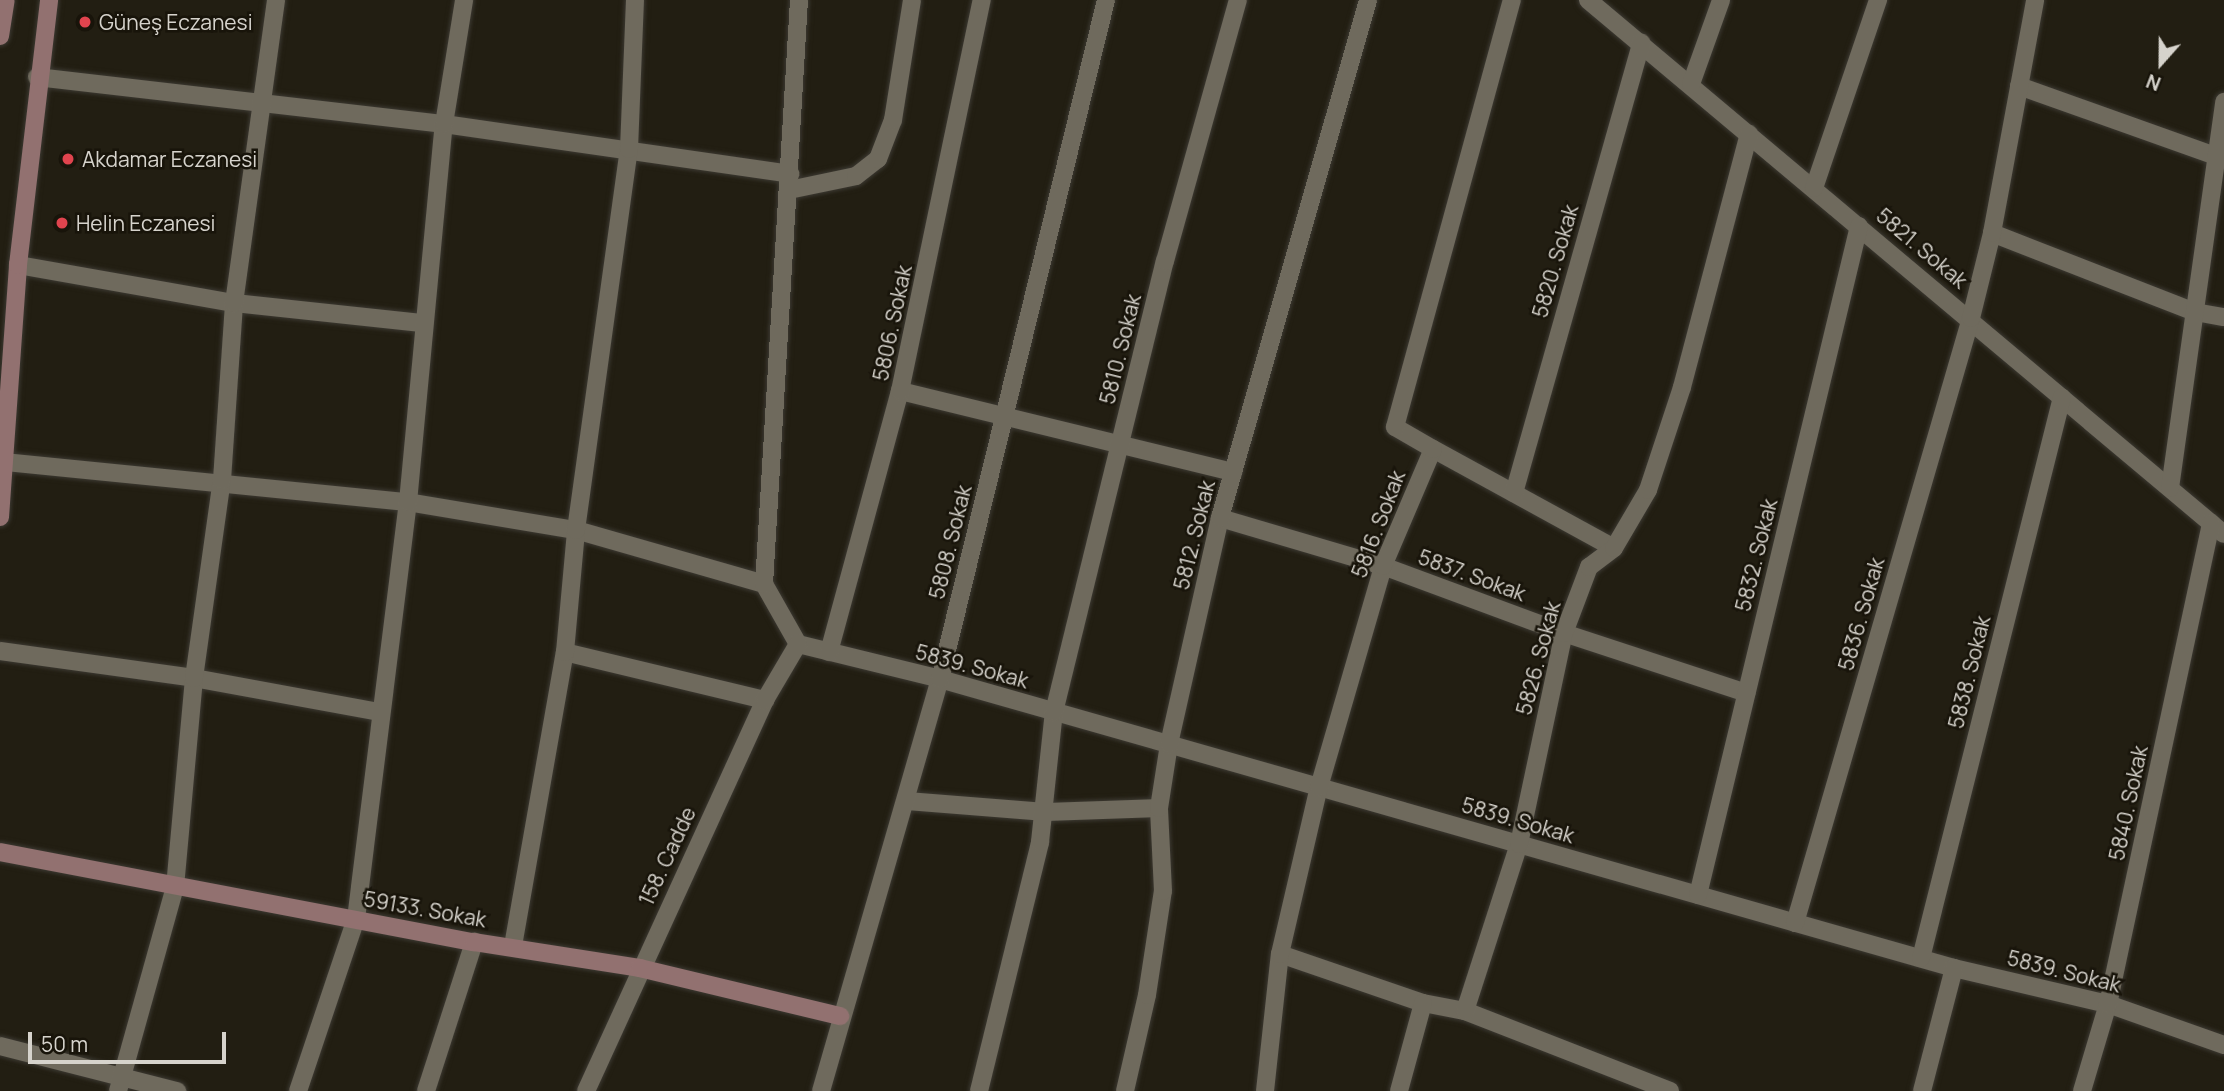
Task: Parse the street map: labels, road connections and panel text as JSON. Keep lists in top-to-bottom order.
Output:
{
  "streets": {
    "street": [
      "5821. Sokak",
      "5820. Sokak",
      "5806. Sokak",
      "5810. Sokak",
      "5816. Sokak",
      "5812. Sokak",
      "5808. Sokak",
      "5832. Sokak",
      "5837. Sokak",
      "5836. Sokak",
      "5826. Sokak",
      "5839. Sokak",
      "5838. Sokak",
      "5840. Sokak",
      "158. Cadde",
      "59133. Sokak"
    ]
  },
  "crossings": [
    ["5821. Sokak", "5820. Sokak"],
    ["5821. Sokak", "5832. Sokak"],
    ["5821. Sokak", "5836. Sokak"],
    ["5821. Sokak", "5826. Sokak"],
    ["5821. Sokak", "5838. Sokak"],
    ["5821. Sokak", "5840. Sokak"],
    ["5806. Sokak", "5839. Sokak"],
    ["5810. Sokak", "5839. Sokak"],
    ["5816. Sokak", "5837. Sokak"],
    ["5816. Sokak", "5839. Sokak"],
    ["5812. Sokak", "5837. Sokak"],
    ["5812. Sokak", "5839. Sokak"],
    ["5808. Sokak", "5839. Sokak"],
    ["5808. Sokak", "59133. Sokak"],
    ["5832. Sokak", "5837. Sokak"],
    ["5832. Sokak", "5839. Sokak"],
    ["5837. Sokak", "5826. Sokak"],
    ["5836. Sokak", "5839. Sokak"],
    ["5826. Sokak", "5839. Sokak"],
    ["5839. Sokak", "5838. Sokak"],
    ["5839. Sokak", "5840. Sokak"],
    ["5839. Sokak", "158. Cadde"],
    ["158. Cadde", "59133. Sokak"]
  ],
  "places": ["Güneş Eczanesi", "Akdamar Eczanesi", "Helin Eczanesi"],
  "scale_bar": "50 m",
  "north": "bottom"
}
